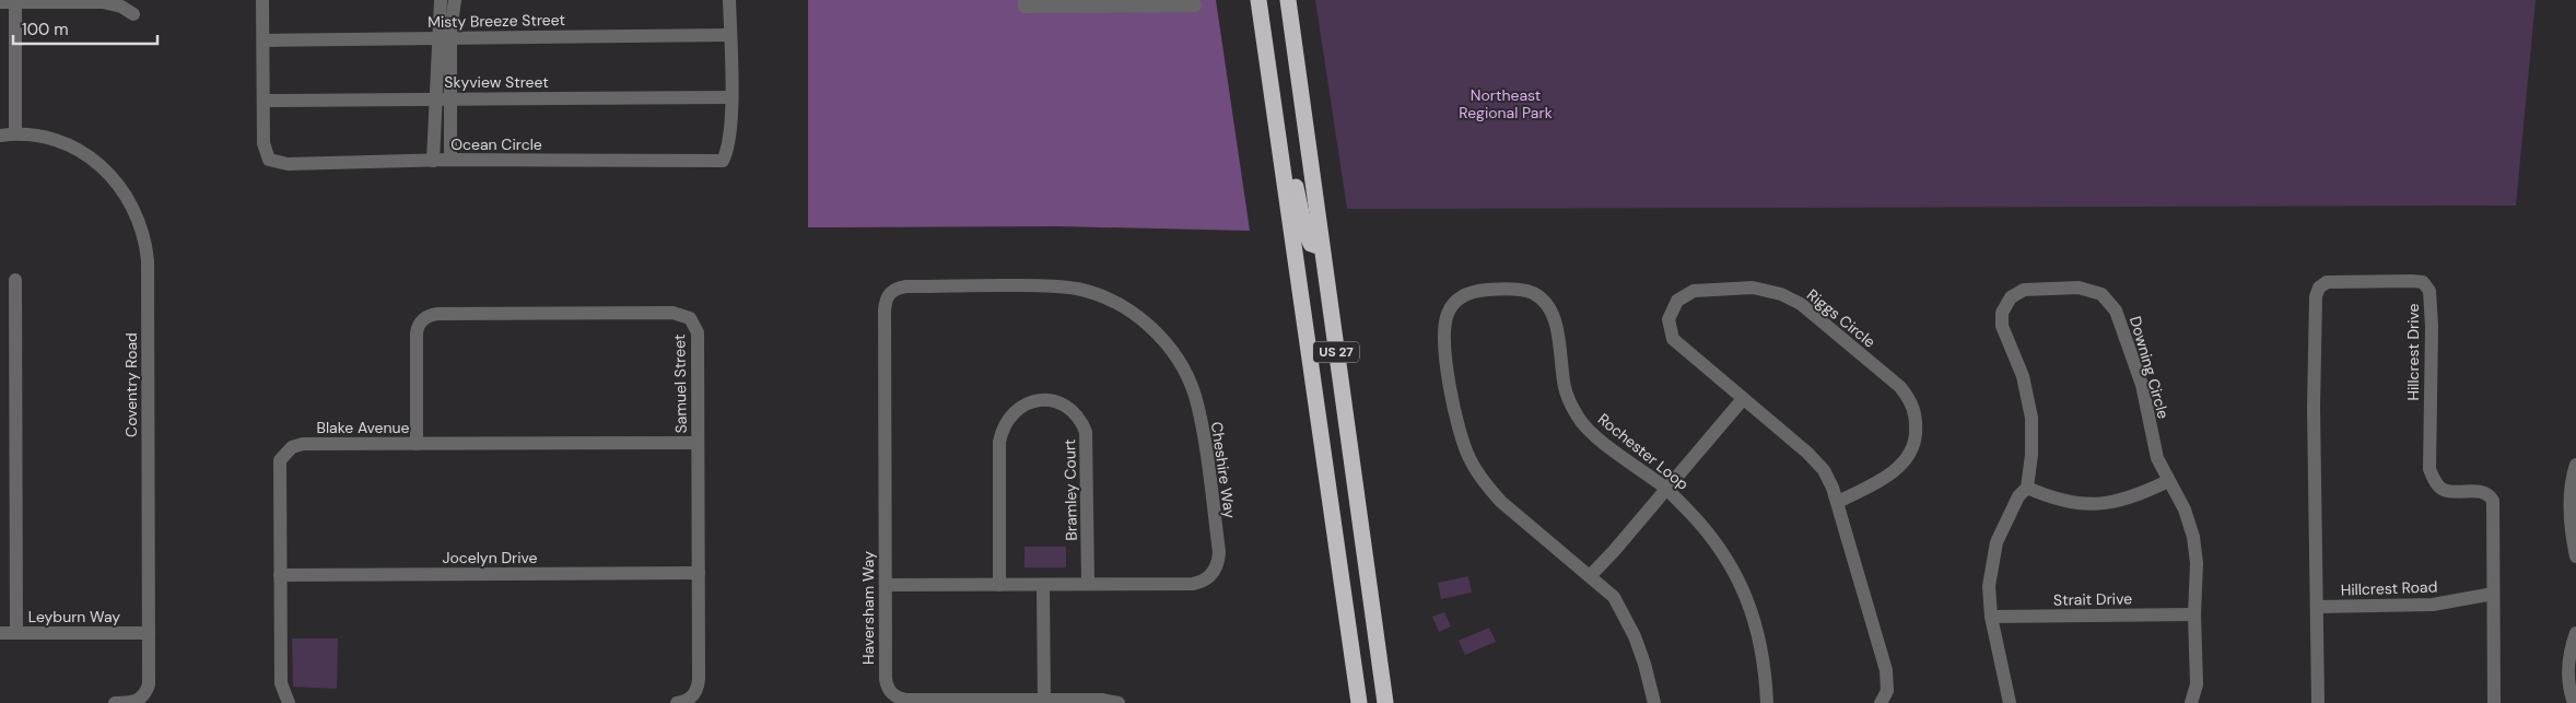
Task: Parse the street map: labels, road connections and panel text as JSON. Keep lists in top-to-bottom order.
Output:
{
  "streets": {
    "highway": ["US 27"],
    "street": [
      "Misty Breeze Street",
      "Skyview Street",
      "Ocean Circle",
      "Riggs Circle",
      "Hillcrest Drive",
      "Downing Circle",
      "Samuel Street",
      "Coventry Road",
      "Blake Avenue",
      "Rochester Loop",
      "Cheshire Way",
      "Bramley Court",
      "Jocelyn Drive",
      "Hillcrest Road",
      "Strait Drive",
      "Haversham Way",
      "Leyburn Way"
    ]
  },
  "crossings": [
    ["Misty Breeze Street", "Ocean Circle"],
    ["Skyview Street", "Ocean Circle"],
    ["Hillcrest Drive", "Hillcrest Road"],
    ["Downing Circle", "Strait Drive"],
    ["Samuel Street", "Blake Avenue"],
    ["Samuel Street", "Jocelyn Drive"],
    ["Coventry Road", "Leyburn Way"],
    ["Blake Avenue", "Jocelyn Drive"],
    ["Cheshire Way", "Bramley Court"],
    ["Cheshire Way", "Haversham Way"]
  ],
  "parks": ["Northeast Regional Park"],
  "scale_bar": "100 m"
}
